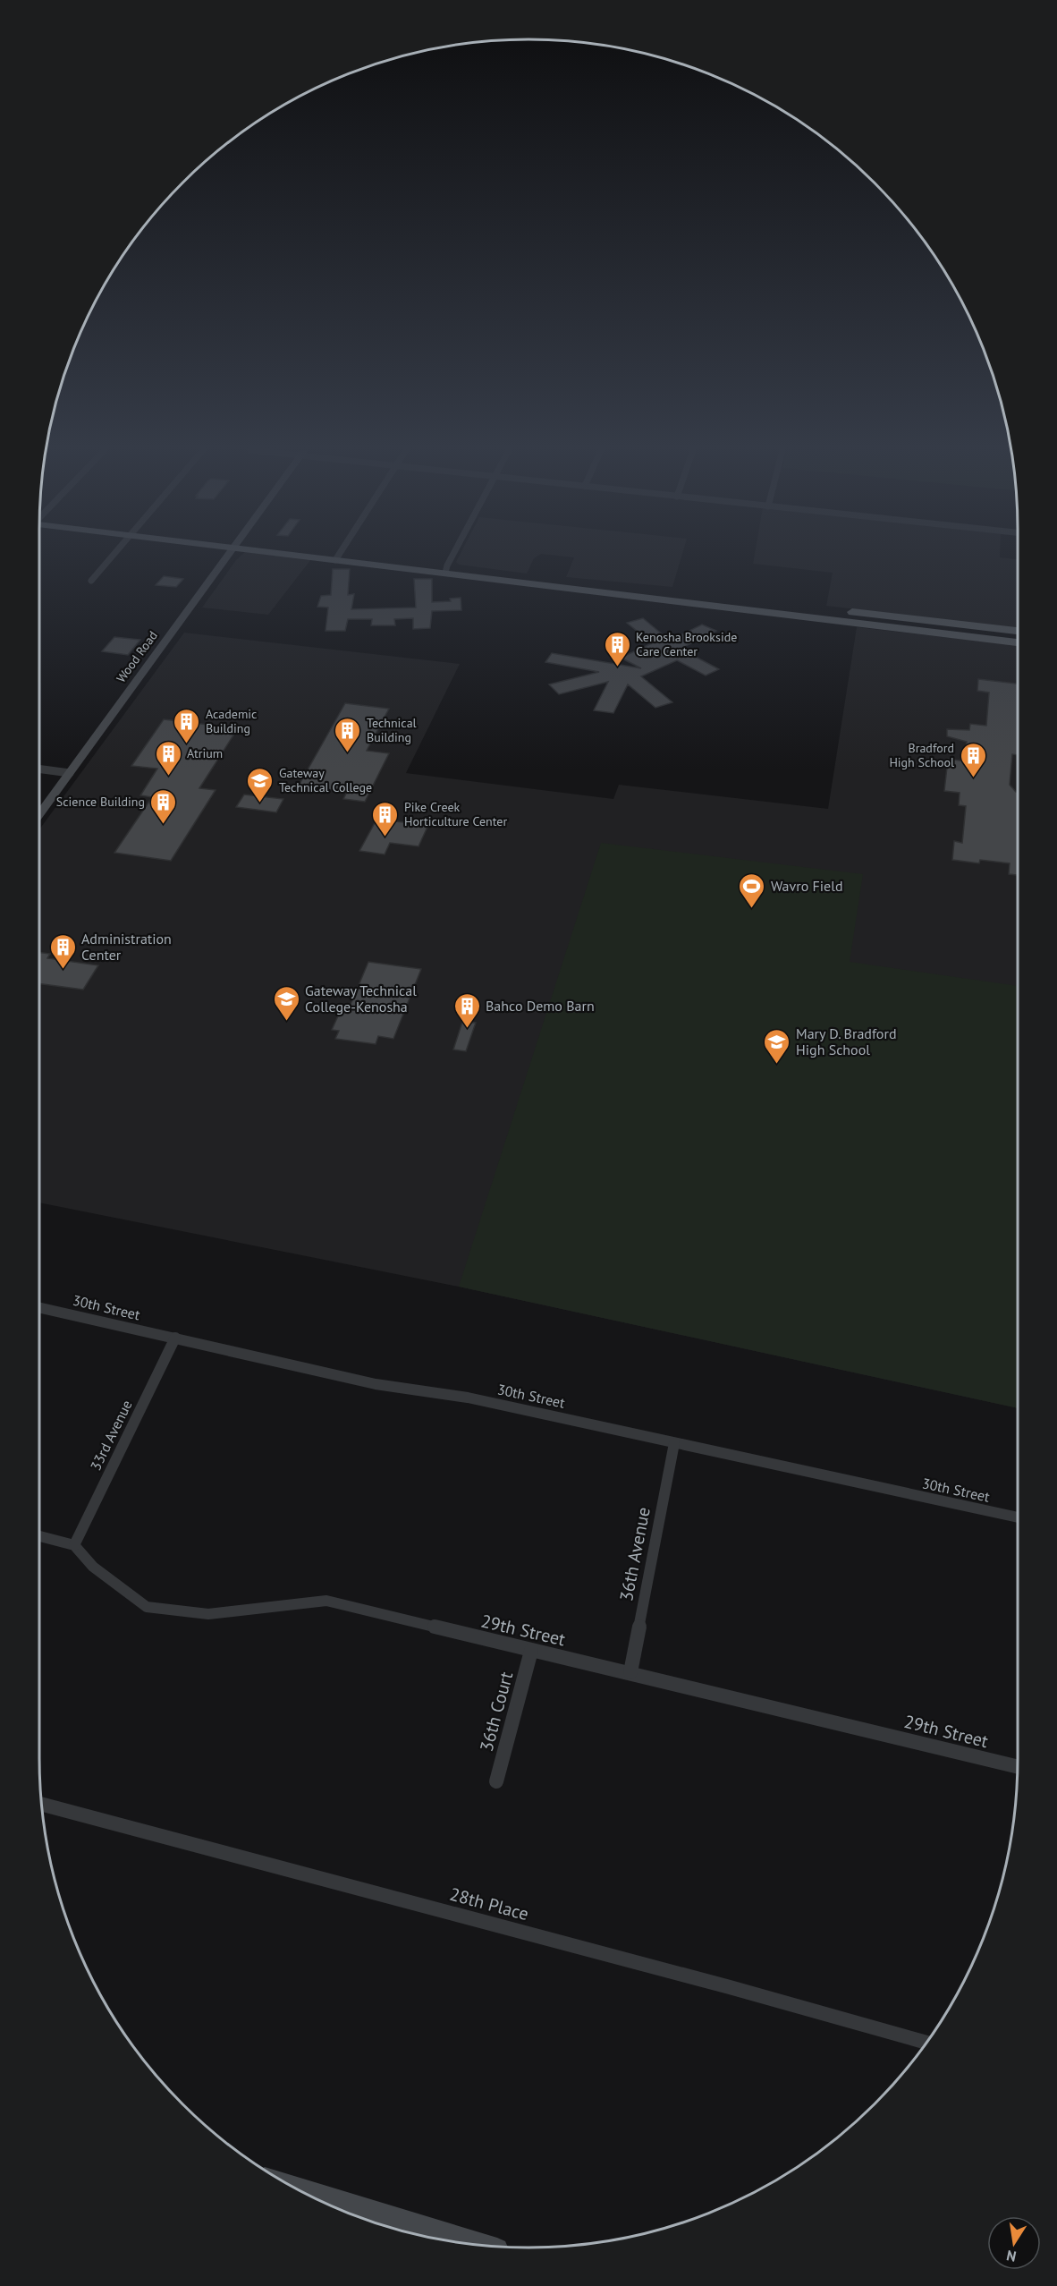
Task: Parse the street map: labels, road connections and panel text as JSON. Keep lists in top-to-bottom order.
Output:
{
  "streets": {
    "street": [
      "Wood Road",
      "30th Street",
      "33rd Avenue",
      "36th Avenue",
      "29th Street",
      "36th Court",
      "28th Place"
    ]
  },
  "crossings": [
    ["30th Street", "33rd Avenue"],
    ["30th Street", "36th Avenue"],
    ["33rd Avenue", "29th Street"],
    ["36th Avenue", "29th Street"],
    ["29th Street", "36th Court"]
  ],
  "places": {
    "building": [
      "Kenosha Brookside Care Center",
      "Academic Building",
      "Technical Building",
      "Atrium",
      "Bradford High School",
      "Science Building",
      "Pike Creek Horticulture Center",
      "Administration Center",
      "Bahco Demo Barn"
    ],
    "school or university": ["Gateway Technical College", "Gateway Technical College-Kenosha", "Mary D. Bradford High School"],
    "sports": ["Wavro Field"]
  },
  "north": "bottom"
}
